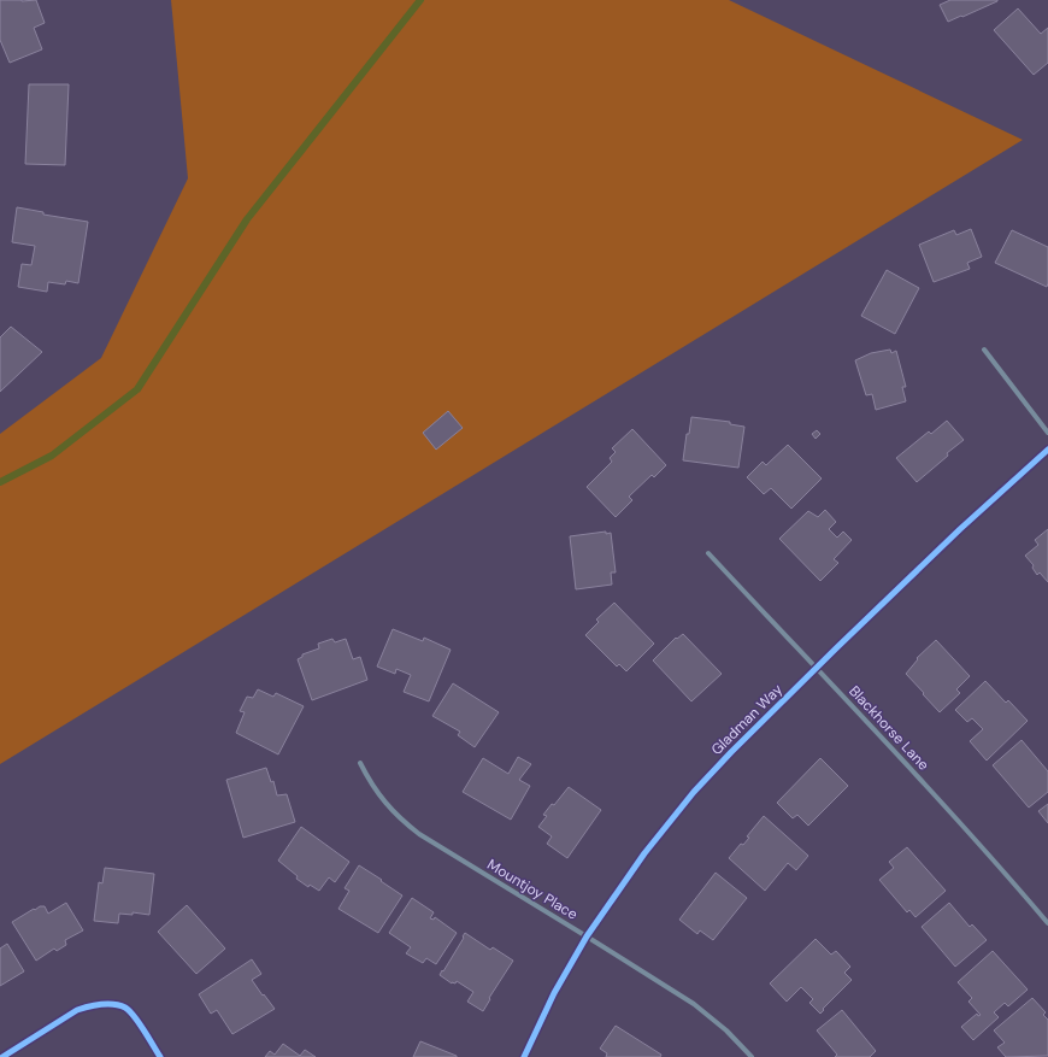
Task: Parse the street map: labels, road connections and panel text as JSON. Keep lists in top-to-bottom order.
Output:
{
  "streets": {
    "street": ["Gladman Way", "Blackhorse Lane", "Mountjoy Place"]
  },
  "crossings": [
    ["Gladman Way", "Blackhorse Lane"],
    ["Gladman Way", "Mountjoy Place"]
  ]
}
